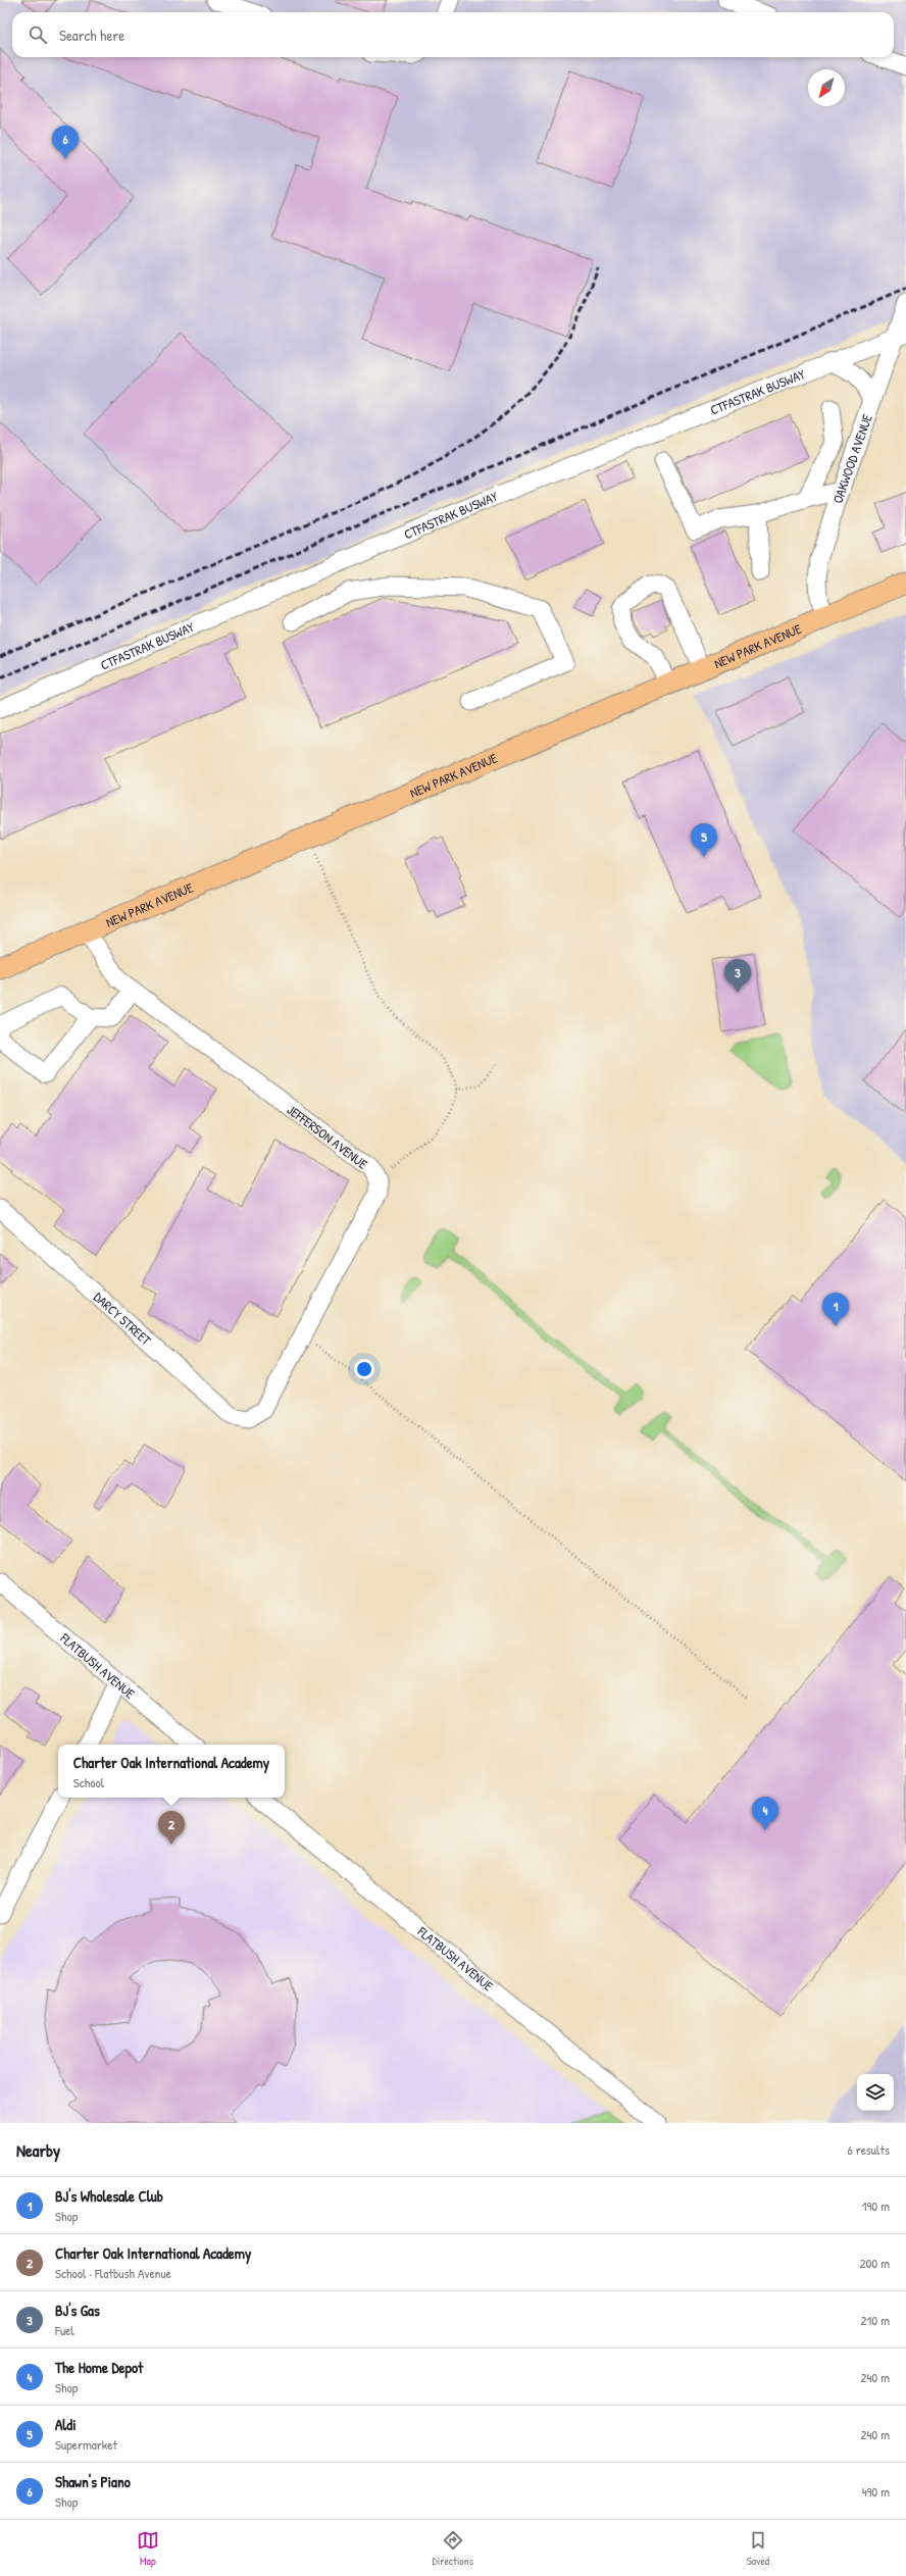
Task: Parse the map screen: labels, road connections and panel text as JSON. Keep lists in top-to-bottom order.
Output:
{
  "streets": {
    "main road": ["NEW PARK AVENUE"],
    "street": [
      "CTFASTRAK BUSWAY",
      "OAKWOOD AVENUE",
      "JEFFERSON AVENUE",
      "DARCY STREET",
      "FLATBUSH AVENUE"
    ]
  },
  "crossings": [
    ["CTFASTRAK BUSWAY", "OAKWOOD AVENUE"],
    ["OAKWOOD AVENUE", "NEW PARK AVENUE"],
    ["NEW PARK AVENUE", "JEFFERSON AVENUE"],
    ["JEFFERSON AVENUE", "DARCY STREET"]
  ],
  "north": "bottom left",
  "page": {
    "search": "Search here",
    "pins": [
      "6",
      "5",
      "3",
      "1",
      "4",
      "2"
    ],
    "popup": ["Charter Oak International Academy", "School"],
    "heading": ["Nearby", "6 results"],
    "list": [
      {
        "mark": "1",
        "name": "BJ's Wholesale Club",
        "note": "Shop",
        "value": "190 m"
      },
      {
        "mark": "2",
        "name": "Charter Oak International Academy",
        "note": "School · Flatbush Avenue",
        "value": "200 m"
      },
      {
        "mark": "3",
        "name": "BJ's Gas",
        "note": "Fuel",
        "value": "210 m"
      },
      {
        "mark": "4",
        "name": "The Home Depot",
        "note": "Shop",
        "value": "240 m"
      },
      {
        "mark": "5",
        "name": "Aldi",
        "note": "Supermarket",
        "value": "240 m"
      },
      {
        "mark": "6",
        "name": "Shawn's Piano",
        "note": "Shop",
        "value": "490 m"
      }
    ],
    "nav": ["Map", "Directions", "Saved"]
  }
}
